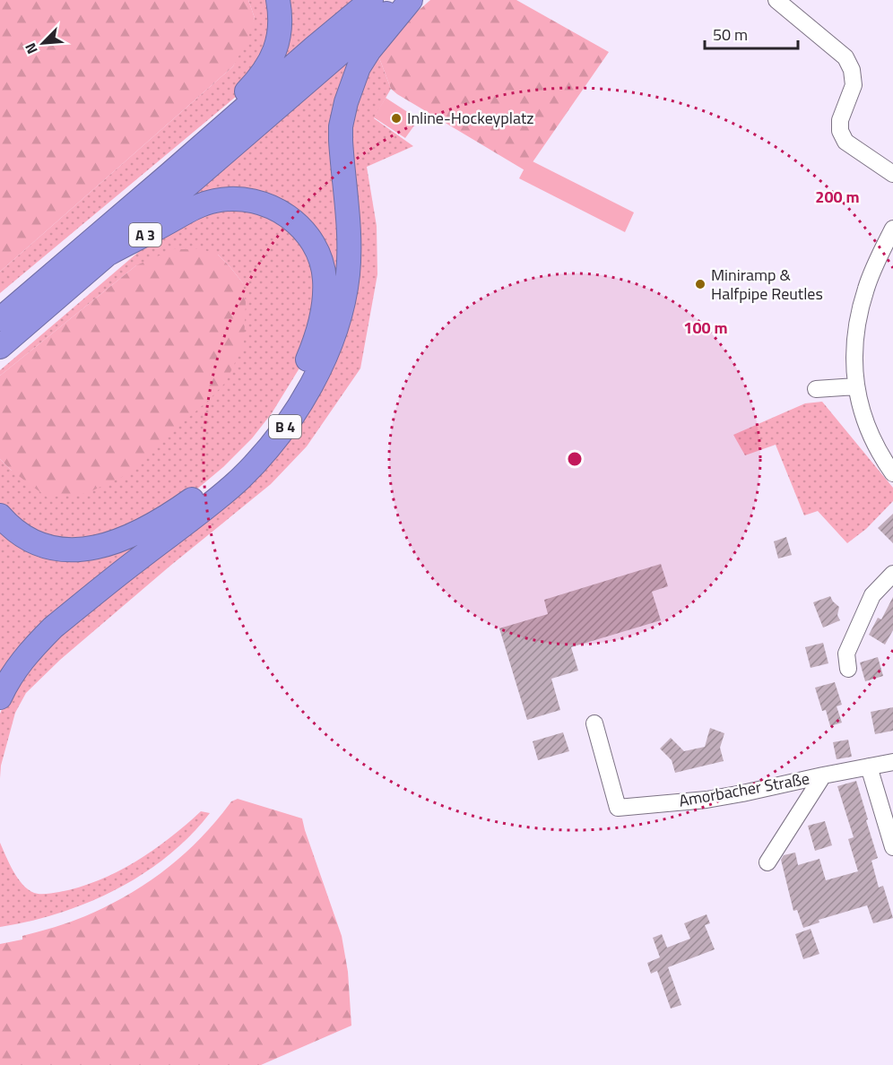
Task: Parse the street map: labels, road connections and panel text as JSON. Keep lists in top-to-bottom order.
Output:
{
  "streets": {
    "highway": ["A 3", "B 4"],
    "street": ["Amorbacher Straße"]
  },
  "places": ["Inline-Hockeyplatz", "Miniramp & Halfpipe Reutles"],
  "scale_bar": "50 m",
  "north": "bottom left",
  "rings": ["200 m", "100 m"]
}
